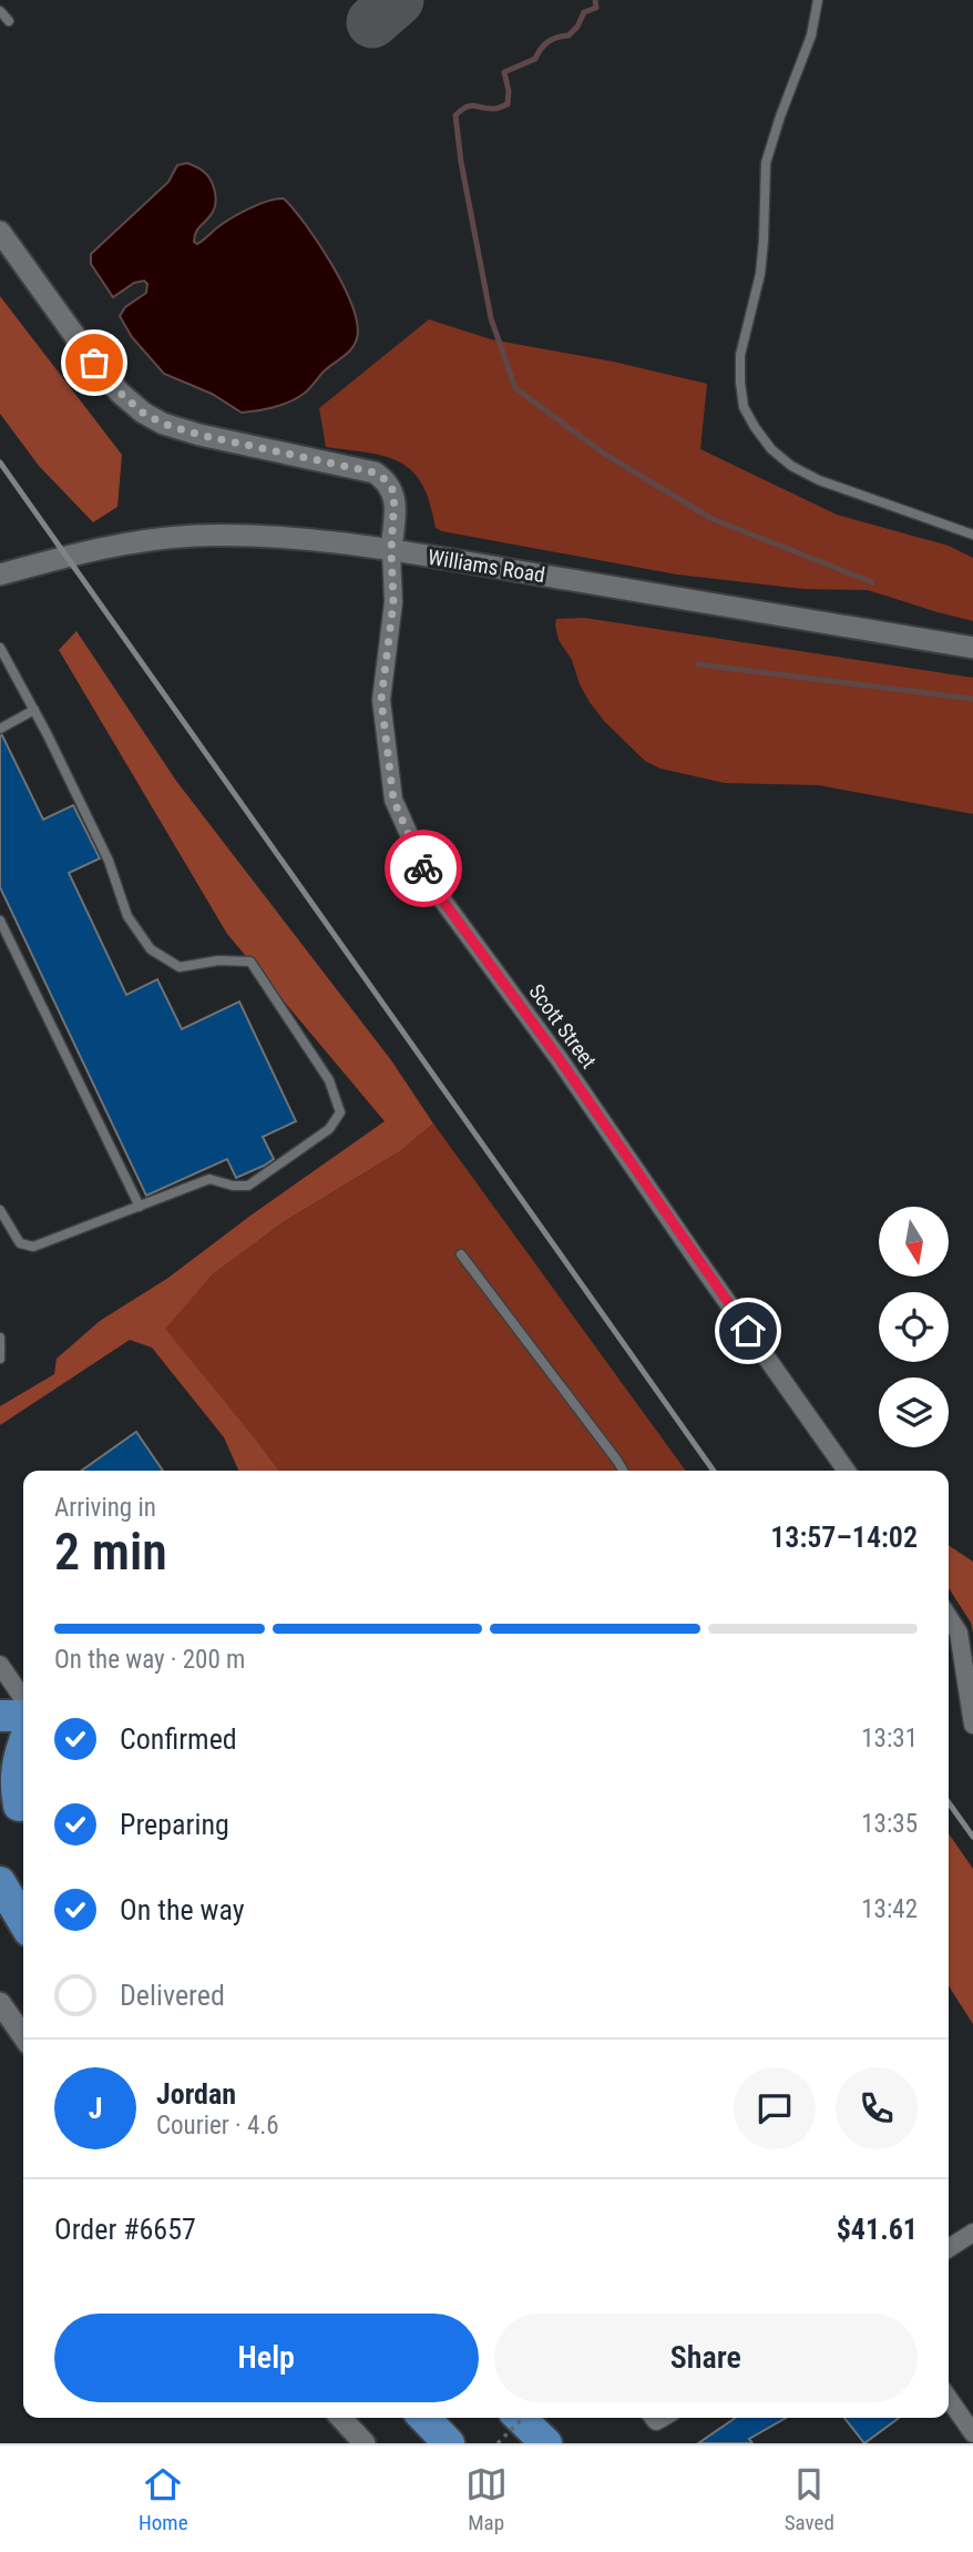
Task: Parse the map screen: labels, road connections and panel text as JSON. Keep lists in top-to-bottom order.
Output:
{
  "streets": {
    "street": ["Williams Road", "Scott Street"]
  },
  "crossings": [
    ["Williams Road", "Scott Street"]
  ],
  "north": "bottom",
  "page": {
    "heading": ["2 min", "Arriving in", "13:57–14:02"],
    "panel": [
      "Jordan",
      "Courier · 4.6",
      "Order #6657",
      "$41.61"
    ],
    "bar": "On the way · 200 m",
    "list": [
      ["Confirmed", "13:31"],
      ["Preparing", "13:35"],
      ["On the way", "13:42"],
      "Delivered"
    ],
    "round": "J",
    "buttons": ["Help", "Share"],
    "tabs": ["Home", "Map", "Saved"]
  }
}
